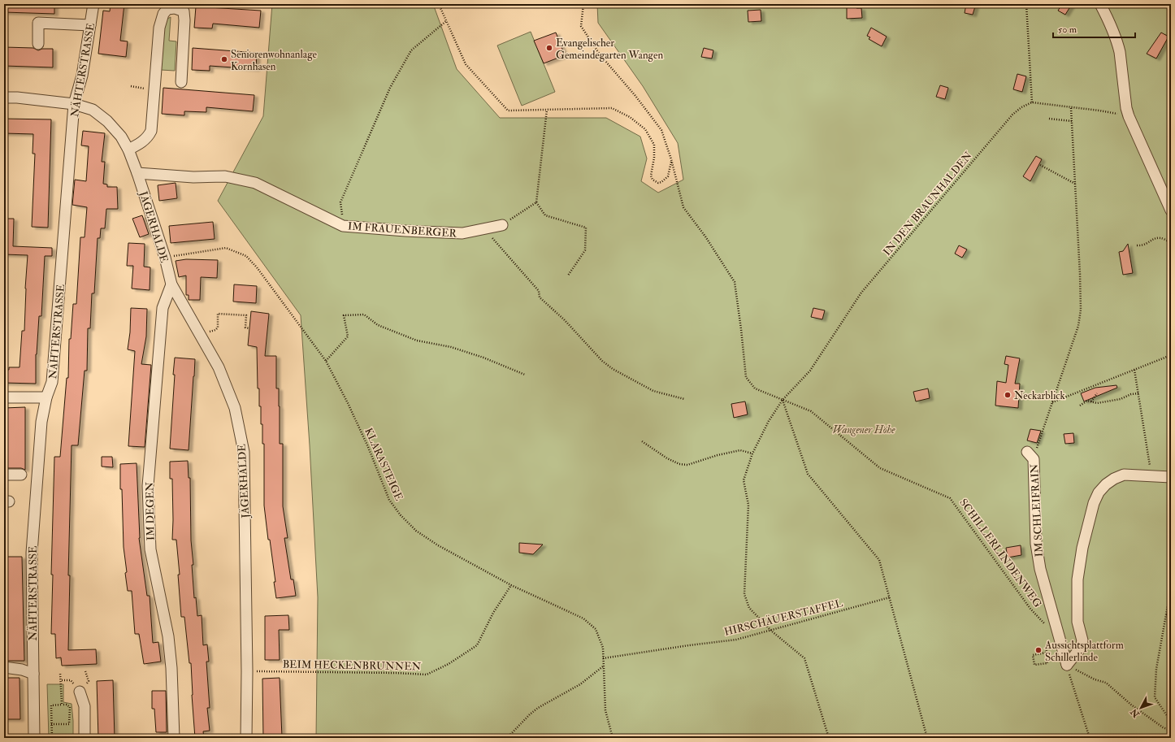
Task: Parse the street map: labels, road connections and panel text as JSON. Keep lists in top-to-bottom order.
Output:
{
  "streets": {
    "street": [
      "NÄHTERSTRASSE",
      "JÄGERHALDE",
      "IM FRAUENBERGER",
      "IM SCHLEIFRAIN",
      "IM DEGEN"
    ],
    "path": [
      "IN DEN BRAUNHALDEN",
      "KLARASTEIGE",
      "SCHILLERLINDENWEG",
      "HIRSCHÄUERSTAFFEL",
      "BEIM HECKENBRUNNEN"
    ]
  },
  "crossings": [
    ["NÄHTERSTRASSE", "JÄGERHALDE"],
    ["IN DEN BRAUNHALDEN", "SCHILLERLINDENWEG"],
    ["IN DEN BRAUNHALDEN", "HIRSCHÄUERSTAFFEL"],
    ["JÄGERHALDE", "IM FRAUENBERGER"],
    ["JÄGERHALDE", "KLARASTEIGE"],
    ["JÄGERHALDE", "IM DEGEN"],
    ["JÄGERHALDE", "BEIM HECKENBRUNNEN"],
    ["KLARASTEIGE", "HIRSCHÄUERSTAFFEL"],
    ["KLARASTEIGE", "BEIM HECKENBRUNNEN"],
    ["IM SCHLEIFRAIN", "SCHILLERLINDENWEG"]
  ],
  "parks": ["Wangener Höhe"],
  "places": [
    "Evangelischer Gemeindegarten Wangen",
    "Seniorenwohnanlage Kornhasen",
    "Neckarblick",
    "Aussichtsplattform Schillerlinde"
  ],
  "scale_bar": "50 m",
  "north": "bottom left"
}
